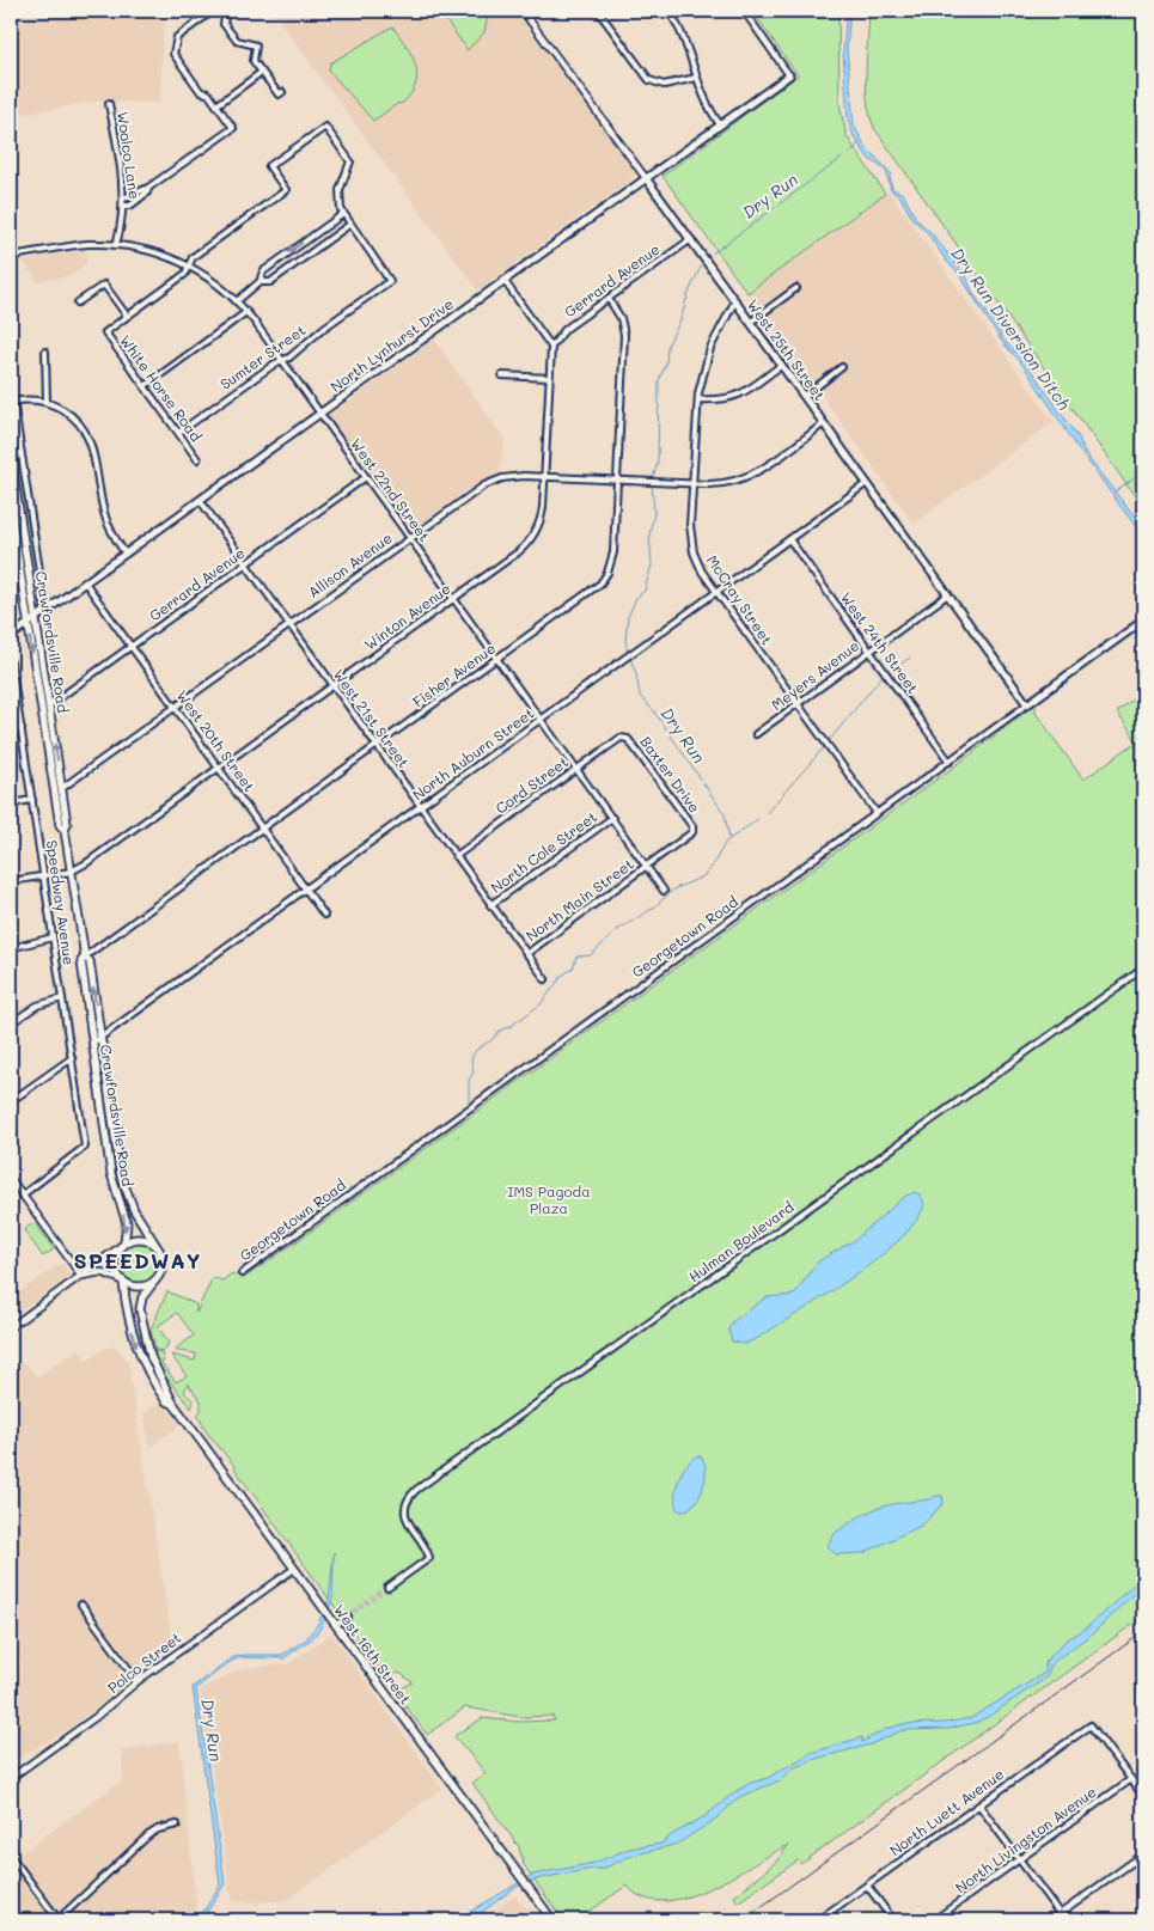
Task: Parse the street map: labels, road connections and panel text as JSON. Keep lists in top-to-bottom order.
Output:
{
  "streets": {
    "main road": [
      "North Lynhurst Drive",
      "West 25th Street",
      "Crawfordsville Road",
      "Georgetown Road",
      "West 16th Street"
    ],
    "street": [
      "Woolco Lane",
      "Gerrard Avenue",
      "Sumter Street",
      "White Horse Road",
      "West 22nd Street",
      "Allison Avenue",
      "McCray Street",
      "Winton Avenue",
      "West 24th Street",
      "Fisher Avenue",
      "Meyers Avenue",
      "West 21st Street",
      "West 20th Street",
      "North Auburn Street",
      "Baxter Drive",
      "Cord Street",
      "North Cole Street",
      "North Main Street",
      "Speedway Avenue",
      "Hulman Boulevard",
      "Polco Street",
      "North Luett Avenue",
      "North Livingston Avenue"
    ]
  },
  "crossings": [
    ["Woolco Lane", "West 22nd Street"],
    ["Gerrard Avenue", "West 25th Street"],
    ["Gerrard Avenue", "West 22nd Street"],
    ["Gerrard Avenue", "Winton Avenue"],
    ["Gerrard Avenue", "Crawfordsville Road"],
    ["Gerrard Avenue", "Fisher Avenue"],
    ["Gerrard Avenue", "West 21st Street"],
    ["Gerrard Avenue", "West 20th Street"],
    ["North Lynhurst Drive", "West 25th Street"],
    ["North Lynhurst Drive", "West 22nd Street"],
    ["North Lynhurst Drive", "Crawfordsville Road"],
    ["North Lynhurst Drive", "West 21st Street"],
    ["North Lynhurst Drive", "West 20th Street"],
    ["West 25th Street", "Allison Avenue"],
    ["West 25th Street", "McCray Street"],
    ["West 25th Street", "Meyers Avenue"],
    ["West 25th Street", "North Auburn Street"],
    ["West 25th Street", "Georgetown Road"],
    ["Sumter Street", "White Horse Road"],
    ["Sumter Street", "West 22nd Street"],
    ["West 22nd Street", "Allison Avenue"],
    ["West 22nd Street", "Winton Avenue"],
    ["West 22nd Street", "Fisher Avenue"],
    ["West 22nd Street", "North Auburn Street"],
    ["West 22nd Street", "Cord Street"],
    ["West 22nd Street", "North Cole Street"],
    ["West 22nd Street", "North Main Street"],
    ["Allison Avenue", "McCray Street"],
    ["Allison Avenue", "Winton Avenue"],
    ["Allison Avenue", "Crawfordsville Road"],
    ["Allison Avenue", "Fisher Avenue"],
    ["Allison Avenue", "West 21st Street"],
    ["Allison Avenue", "West 20th Street"],
    ["McCray Street", "Meyers Avenue"],
    ["McCray Street", "North Auburn Street"],
    ["McCray Street", "Georgetown Road"],
    ["Winton Avenue", "Crawfordsville Road"],
    ["Winton Avenue", "West 21st Street"],
    ["Winton Avenue", "West 20th Street"],
    ["Crawfordsville Road", "Fisher Avenue"],
    ["Crawfordsville Road", "North Auburn Street"],
    ["Crawfordsville Road", "West 16th Street"],
    ["West 24th Street", "Meyers Avenue"],
    ["West 24th Street", "North Auburn Street"],
    ["West 24th Street", "Georgetown Road"],
    ["Fisher Avenue", "West 21st Street"],
    ["Fisher Avenue", "West 20th Street"],
    ["West 21st Street", "North Auburn Street"],
    ["West 21st Street", "Cord Street"],
    ["West 21st Street", "North Cole Street"],
    ["West 21st Street", "North Main Street"],
    ["West 20th Street", "North Auburn Street"],
    ["Baxter Drive", "Cord Street"],
    ["Baxter Drive", "North Main Street"],
    ["West 16th Street", "Polco Street"],
    ["North Luett Avenue", "North Livingston Avenue"]
  ],
  "districts": ["SPEEDWAY"],
  "water": ["Dry Run", "Dry Run Diversion Ditch"],
  "parks": ["IMS Pagoda Plaza"]
}
